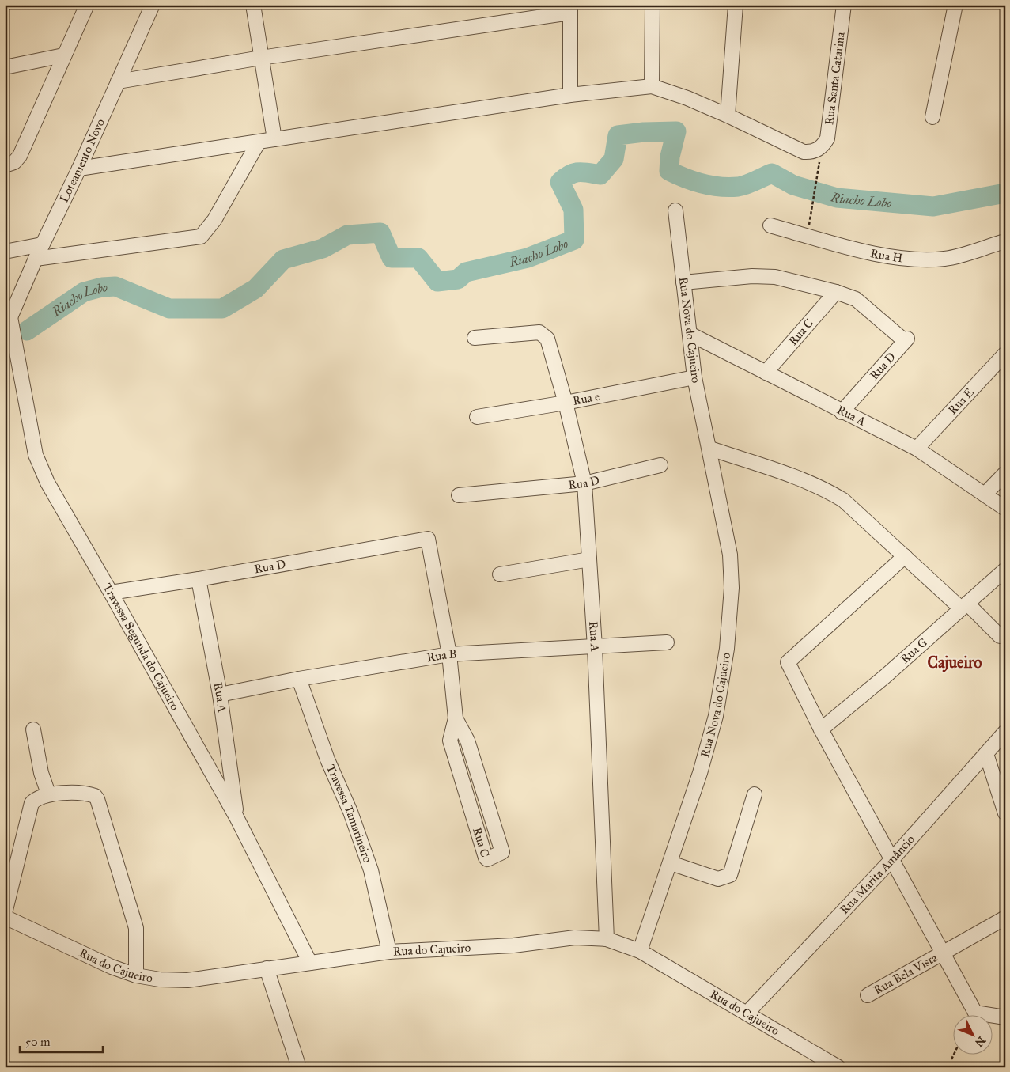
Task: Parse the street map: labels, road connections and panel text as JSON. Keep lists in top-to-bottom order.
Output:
{
  "streets": {
    "street": [
      "Rua Santa Catarina",
      "Loteamento Novo",
      "Rua H",
      "Rua Nova do Cajueiro",
      "Rua C",
      "Rua D",
      "Rua e",
      "Rua E",
      "Rua A",
      "Travessa Segunda do Cajueiro",
      "Rua G",
      "Rua B",
      "Travessa Tamarineiro",
      "Rua Marita Amâncio",
      "Rua do Cajueiro",
      "Rua Bela Vista"
    ]
  },
  "crossings": [
    ["Loteamento Novo", "Travessa Segunda do Cajueiro"],
    ["Rua Nova do Cajueiro", "Rua e"],
    ["Rua Nova do Cajueiro", "Rua A"],
    ["Rua Nova do Cajueiro", "Rua do Cajueiro"],
    ["Rua C", "Rua D"],
    ["Rua C", "Rua A"],
    ["Rua C", "Rua B"],
    ["Rua D", "Rua A"],
    ["Rua D", "Travessa Segunda do Cajueiro"],
    ["Rua e", "Rua A"],
    ["Rua E", "Rua A"],
    ["Rua A", "Travessa Segunda do Cajueiro"],
    ["Rua A", "Rua B"],
    ["Rua A", "Rua do Cajueiro"],
    ["Travessa Segunda do Cajueiro", "Rua do Cajueiro"],
    ["Rua B", "Travessa Tamarineiro"],
    ["Travessa Tamarineiro", "Rua do Cajueiro"],
    ["Rua Marita Amâncio", "Rua do Cajueiro"]
  ],
  "districts": ["Cajueiro"],
  "water": ["Riacho Lobo"],
  "scale_bar": "50 m",
  "north": "bottom right"
}
